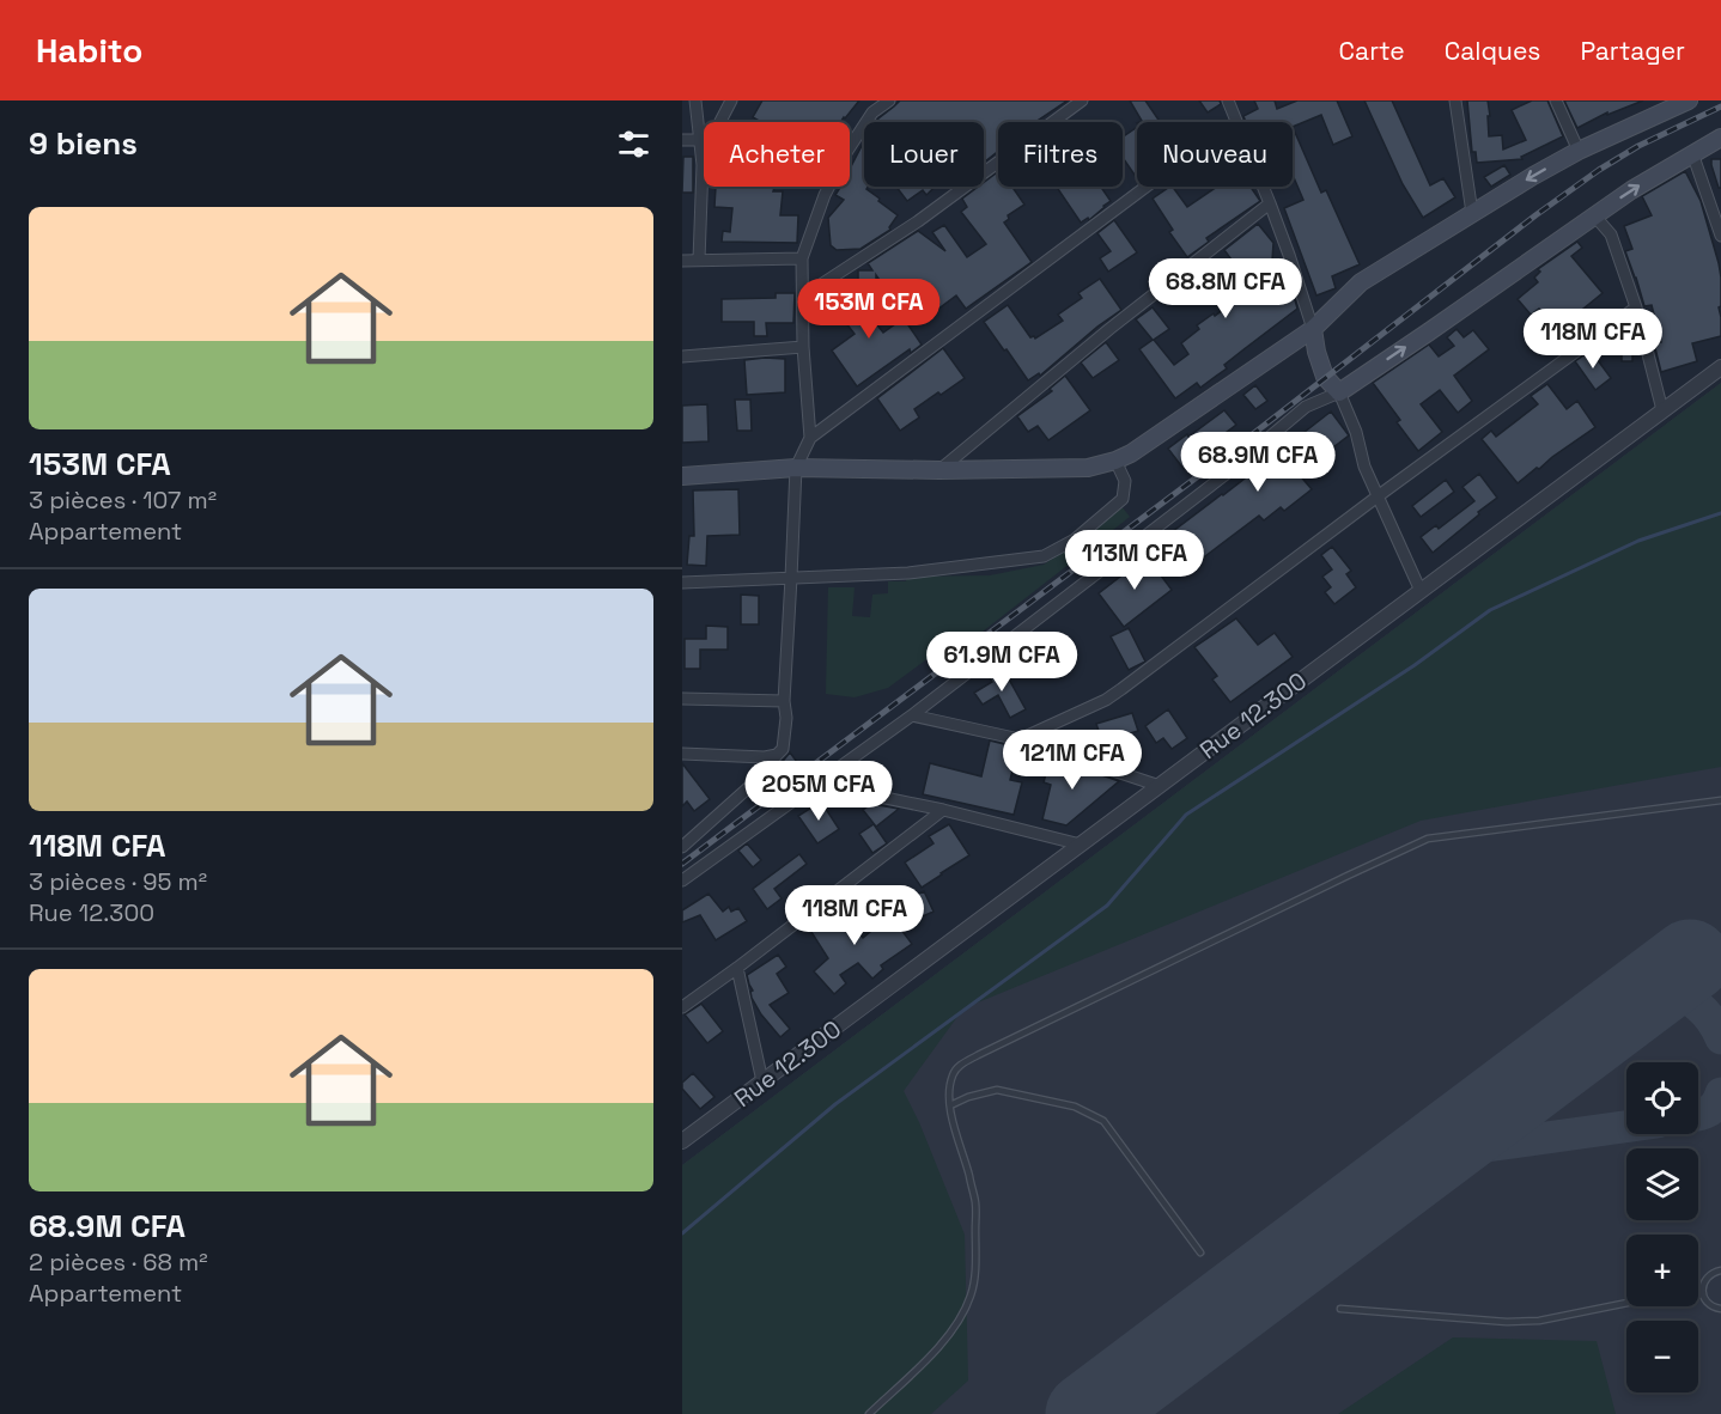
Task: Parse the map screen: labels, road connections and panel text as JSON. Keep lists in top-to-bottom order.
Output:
{
  "streets": {
    "street": ["Rue 12.300"]
  },
  "page": {
    "header": "Habito",
    "nav": ["Carte", "Calques", "Partager"],
    "heading": "9 biens",
    "chip": [
      "Acheter",
      "Louer",
      "Filtres",
      "Nouveau"
    ],
    "list": [
      {
        "name": "153M CFA",
        "note": "3 pièces · 107 m² · Appartement"
      },
      {
        "name": "118M CFA",
        "note": "3 pièces · 95 m² · Rue 12.300"
      },
      {
        "name": "68.9M CFA",
        "note": "2 pièces · 68 m² · Appartement"
      }
    ],
    "price": [
      "68.8M CFA",
      "153M CFA",
      "118M CFA",
      "68.9M CFA",
      "113M CFA",
      "61.9M CFA",
      "121M CFA",
      "205M CFA",
      "118M CFA"
    ],
    "map_buttons": ["+", "−"]
  }
}
